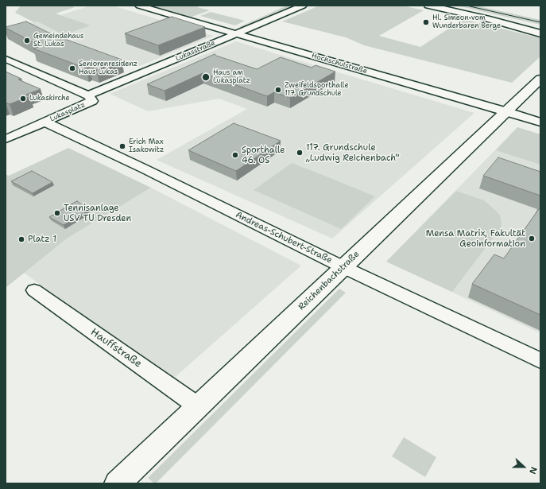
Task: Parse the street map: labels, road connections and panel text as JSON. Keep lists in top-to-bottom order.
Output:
{
  "streets": {
    "street": [
      "Lukasstraße",
      "Hochschulstraße",
      "Lukasplatz",
      "Andreas-Schubert-Straße",
      "Reichenbachstraße",
      "Hauffstraße"
    ]
  },
  "crossings": [
    ["Lukasstraße", "Hochschulstraße"],
    ["Lukasstraße", "Lukasplatz"],
    ["Hochschulstraße", "Reichenbachstraße"],
    ["Lukasplatz", "Andreas-Schubert-Straße"],
    ["Andreas-Schubert-Straße", "Reichenbachstraße"],
    ["Reichenbachstraße", "Hauffstraße"]
  ],
  "places": [
    "Hl. Simeon vom Wunderbaren Berge",
    "Gemeindehaus St. Lukas",
    "Seniorenresidenz Haus Lukas",
    "Haus am Lukasplatz",
    "Zweifeldsporthalle 117. Grundschule",
    "Lukaskirche",
    "Erich Max Isakowitz",
    "117. Grundschule „Ludwig Reichenbach“",
    "Sporthalle 46. OS",
    "Tennisanlage USV TU Dresden",
    "Mensa Matrix, Fakultät Geoinformation",
    "Platz 1"
  ],
  "north": "right"
}
